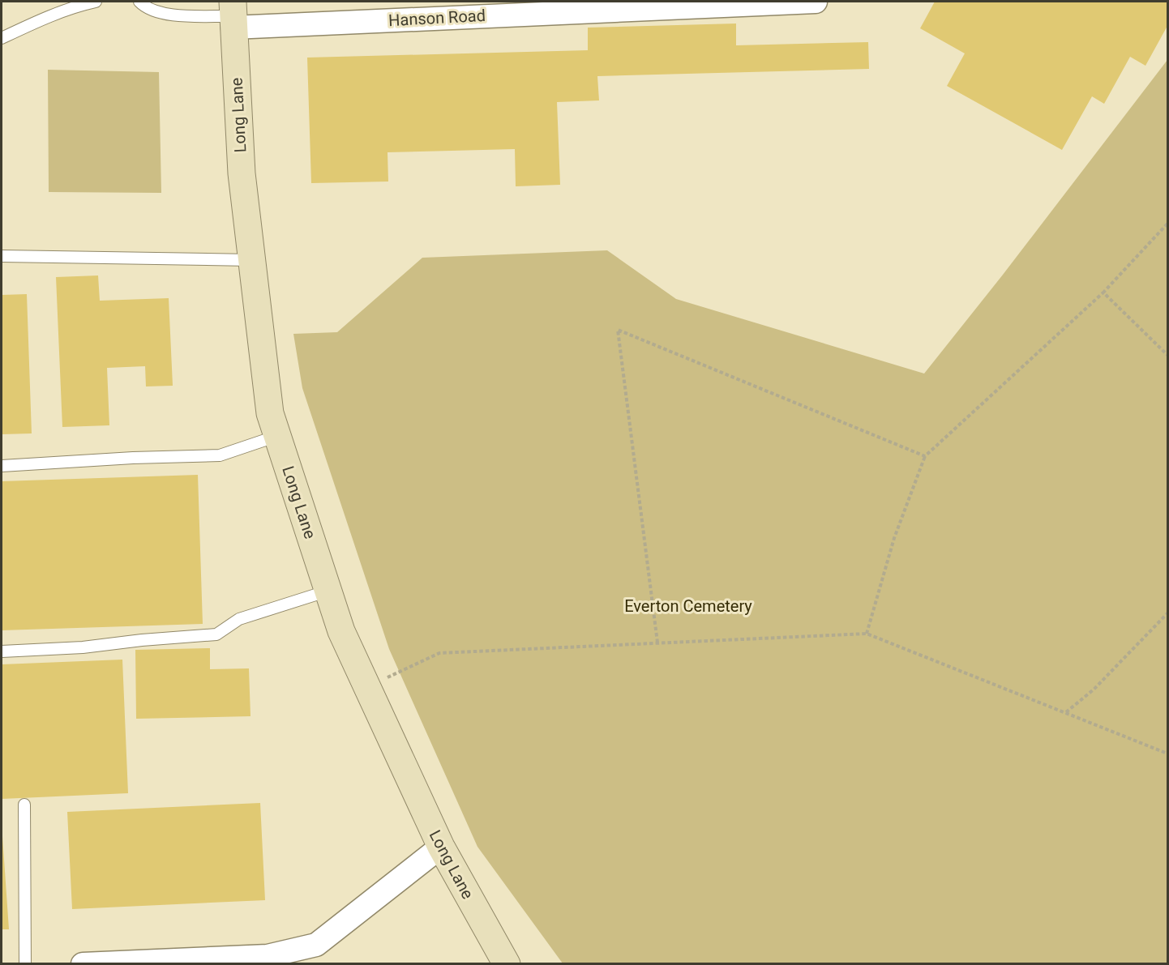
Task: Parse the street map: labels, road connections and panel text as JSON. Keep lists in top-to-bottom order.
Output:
{
  "streets": {
    "main road": ["Long Lane"],
    "street": ["Hanson Road"]
  },
  "crossings": [
    ["Hanson Road", "Long Lane"]
  ],
  "parks": ["Everton Cemetery"]
}
